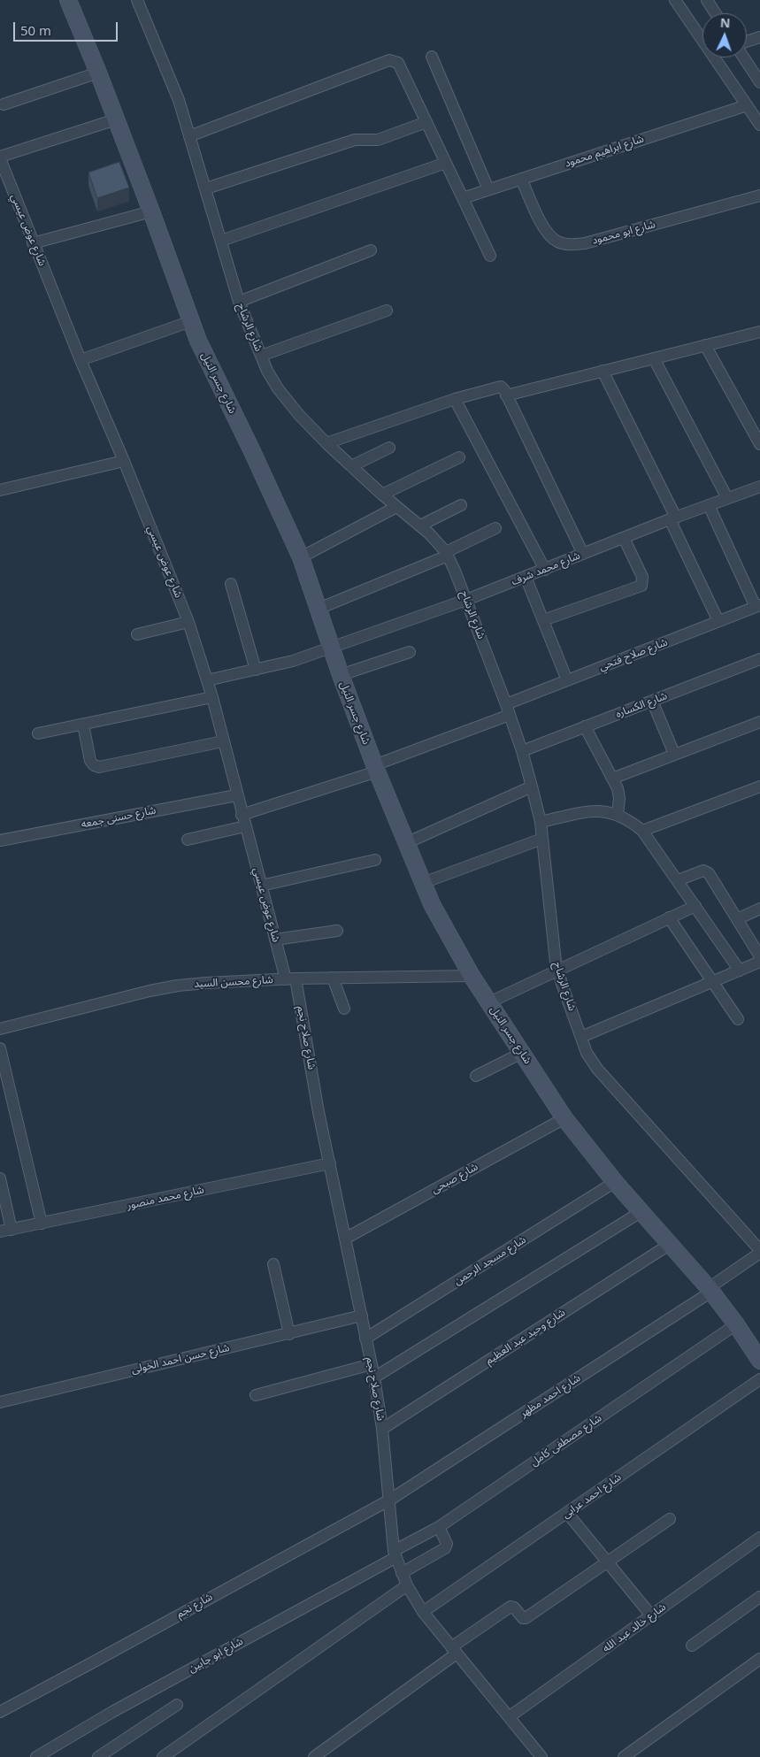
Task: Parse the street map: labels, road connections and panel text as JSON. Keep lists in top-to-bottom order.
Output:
{
  "streets": {
    "street": [
      "شارع ابراهيم محمود",
      "شارع عوض عيسي",
      "شارع ابو محمود",
      "شارع الرشاح",
      "شارع جسر النيل",
      "شارع محمد شرف",
      "شارع صلاح فتحي",
      "شارع الكساره",
      "شارع حسنى جمعه",
      "شارع محسن السيد",
      "شارع صلاح نجم",
      "شارع صبحى",
      "شارع محمد منصور",
      "شارع مسجد الرحمن",
      "شارع وحيد عبد العظيم",
      "شارع حسن احمد الخولى",
      "شارع احمد مظهر",
      "شارع مصطفى كامل",
      "شارع احمد عرابى",
      "شارع نجم",
      "شارع خالد عبد الله",
      "شارع ابو جابين"
    ]
  },
  "crossings": [
    ["شارع ابراهيم محمود", "شارع ابو محمود"],
    ["شارع عوض عيسي", "شارع محمد شرف"],
    ["شارع عوض عيسي", "شارع صلاح فتحي"],
    ["شارع عوض عيسي", "شارع حسنى جمعه"],
    ["شارع عوض عيسي", "شارع محسن السيد"],
    ["شارع عوض عيسي", "شارع صلاح نجم"],
    ["شارع الرشاح", "شارع محمد شرف"],
    ["شارع الرشاح", "شارع صلاح فتحي"],
    ["شارع الرشاح", "شارع الكساره"],
    ["شارع الرشاح", "شارع احمد مظهر"],
    ["شارع جسر النيل", "شارع محمد شرف"],
    ["شارع جسر النيل", "شارع صلاح فتحي"],
    ["شارع جسر النيل", "شارع محسن السيد"],
    ["شارع جسر النيل", "شارع صبحى"],
    ["شارع جسر النيل", "شارع مسجد الرحمن"],
    ["شارع جسر النيل", "شارع وحيد عبد العظيم"],
    ["شارع جسر النيل", "شارع احمد مظهر"],
    ["شارع جسر النيل", "شارع مصطفى كامل"],
    ["شارع محسن السيد", "شارع صلاح نجم"],
    ["شارع صلاح نجم", "شارع صبحى"],
    ["شارع صلاح نجم", "شارع محمد منصور"],
    ["شارع صلاح نجم", "شارع مسجد الرحمن"],
    ["شارع صلاح نجم", "شارع وحيد عبد العظيم"],
    ["شارع صلاح نجم", "شارع حسن احمد الخولى"],
    ["شارع صلاح نجم", "شارع احمد مظهر"],
    ["شارع صلاح نجم", "شارع مصطفى كامل"],
    ["شارع صلاح نجم", "شارع احمد عرابى"],
    ["شارع صلاح نجم", "شارع نجم"],
    ["شارع صلاح نجم", "شارع خالد عبد الله"],
    ["شارع صلاح نجم", "شارع ابو جابين"],
    ["شارع احمد مظهر", "شارع نجم"],
    ["شارع مصطفى كامل", "شارع ابو جابين"]
  ],
  "scale_bar": "50 m",
  "north": "top"
}
